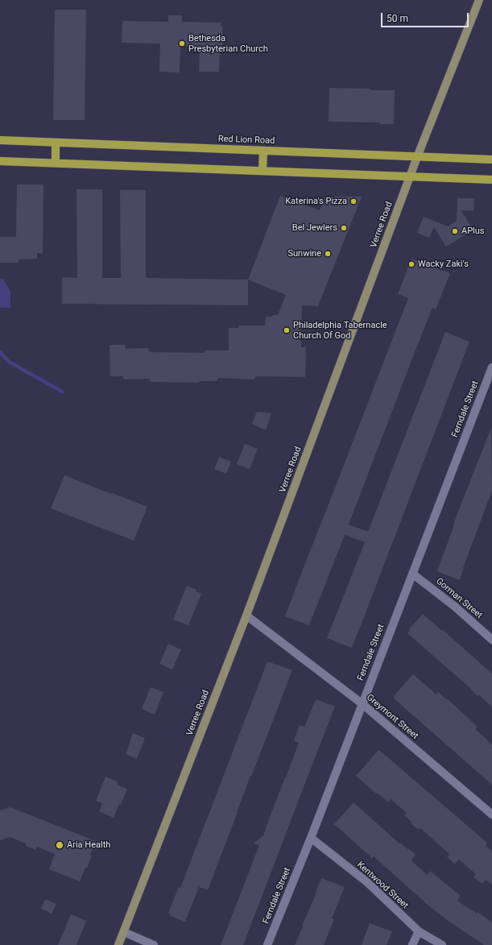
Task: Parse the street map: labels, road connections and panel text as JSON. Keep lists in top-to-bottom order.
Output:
{
  "streets": {
    "main road": ["Red Lion Road", "Verree Road"],
    "street": [
      "Ferndale Street",
      "Gorman Street",
      "Greymont Street",
      "Kentwood Street"
    ]
  },
  "crossings": [
    ["Red Lion Road", "Verree Road"],
    ["Verree Road", "Greymont Street"],
    ["Ferndale Street", "Gorman Street"],
    ["Ferndale Street", "Greymont Street"],
    ["Ferndale Street", "Kentwood Street"]
  ],
  "places": [
    "Bethesda Presbyterian Church",
    "Katerina's Pizza",
    "Bel Jewlers",
    "APlus",
    "Sunwine",
    "Wacky Zaki's",
    "Philadelphia Tabernacle Church Of God",
    "Aria Health"
  ],
  "scale_bar": "50 m"
}
